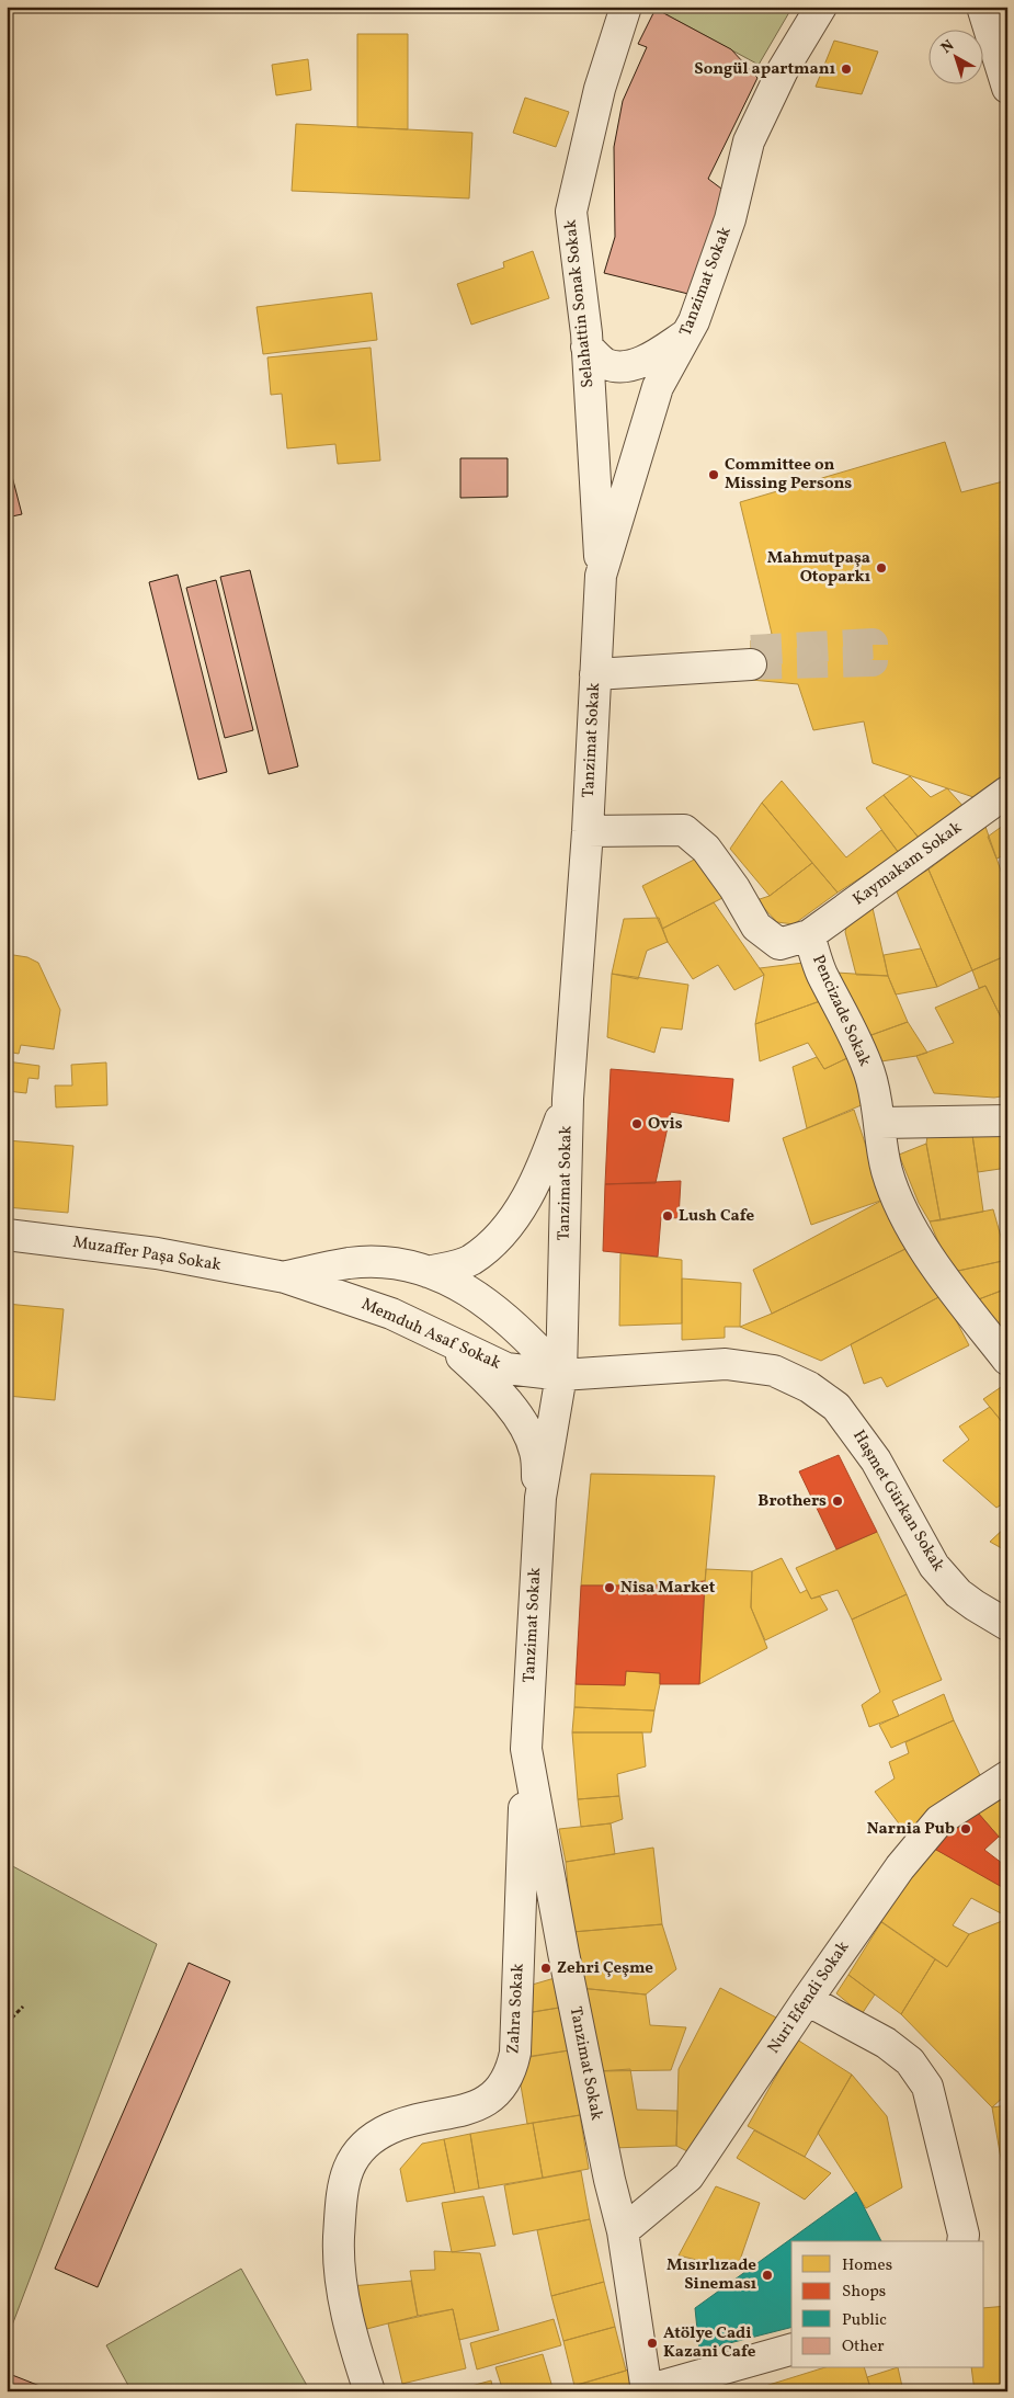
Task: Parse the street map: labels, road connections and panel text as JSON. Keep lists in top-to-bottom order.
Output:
{
  "streets": {
    "street": [
      "Tanzimat Sokak",
      "Selahattin Sonak Sokak",
      "Kaymakam Sokak",
      "Pencizade Sokak",
      "Muzaffer Paşa Sokak",
      "Memduh Asaf Sokak",
      "Haşmet Gürkan Sokak",
      "Nuri Efendi Sokak",
      "Zahra Sokak"
    ]
  },
  "crossings": [
    ["Tanzimat Sokak", "Selahattin Sonak Sokak"],
    ["Tanzimat Sokak", "Pencizade Sokak"],
    ["Tanzimat Sokak", "Memduh Asaf Sokak"],
    ["Tanzimat Sokak", "Haşmet Gürkan Sokak"],
    ["Tanzimat Sokak", "Nuri Efendi Sokak"],
    ["Tanzimat Sokak", "Zahra Sokak"],
    ["Kaymakam Sokak", "Pencizade Sokak"],
    ["Muzaffer Paşa Sokak", "Memduh Asaf Sokak"],
    ["Memduh Asaf Sokak", "Haşmet Gürkan Sokak"]
  ],
  "places": [
    "Songül apartmanı",
    "Committee on Missing Persons",
    "Mahmutpaşa Otoparkı",
    "Ovis",
    "Lush Cafe",
    "Brothers",
    "Nisa Market",
    "Narnia Pub",
    "Zehri Çeşme",
    "Mısırlızade Sineması",
    "Atölye Cadi Kazani Cafe"
  ],
  "legend": [
    "Homes",
    "Shops",
    "Public",
    "Other"
  ],
  "north": "top left"
}
